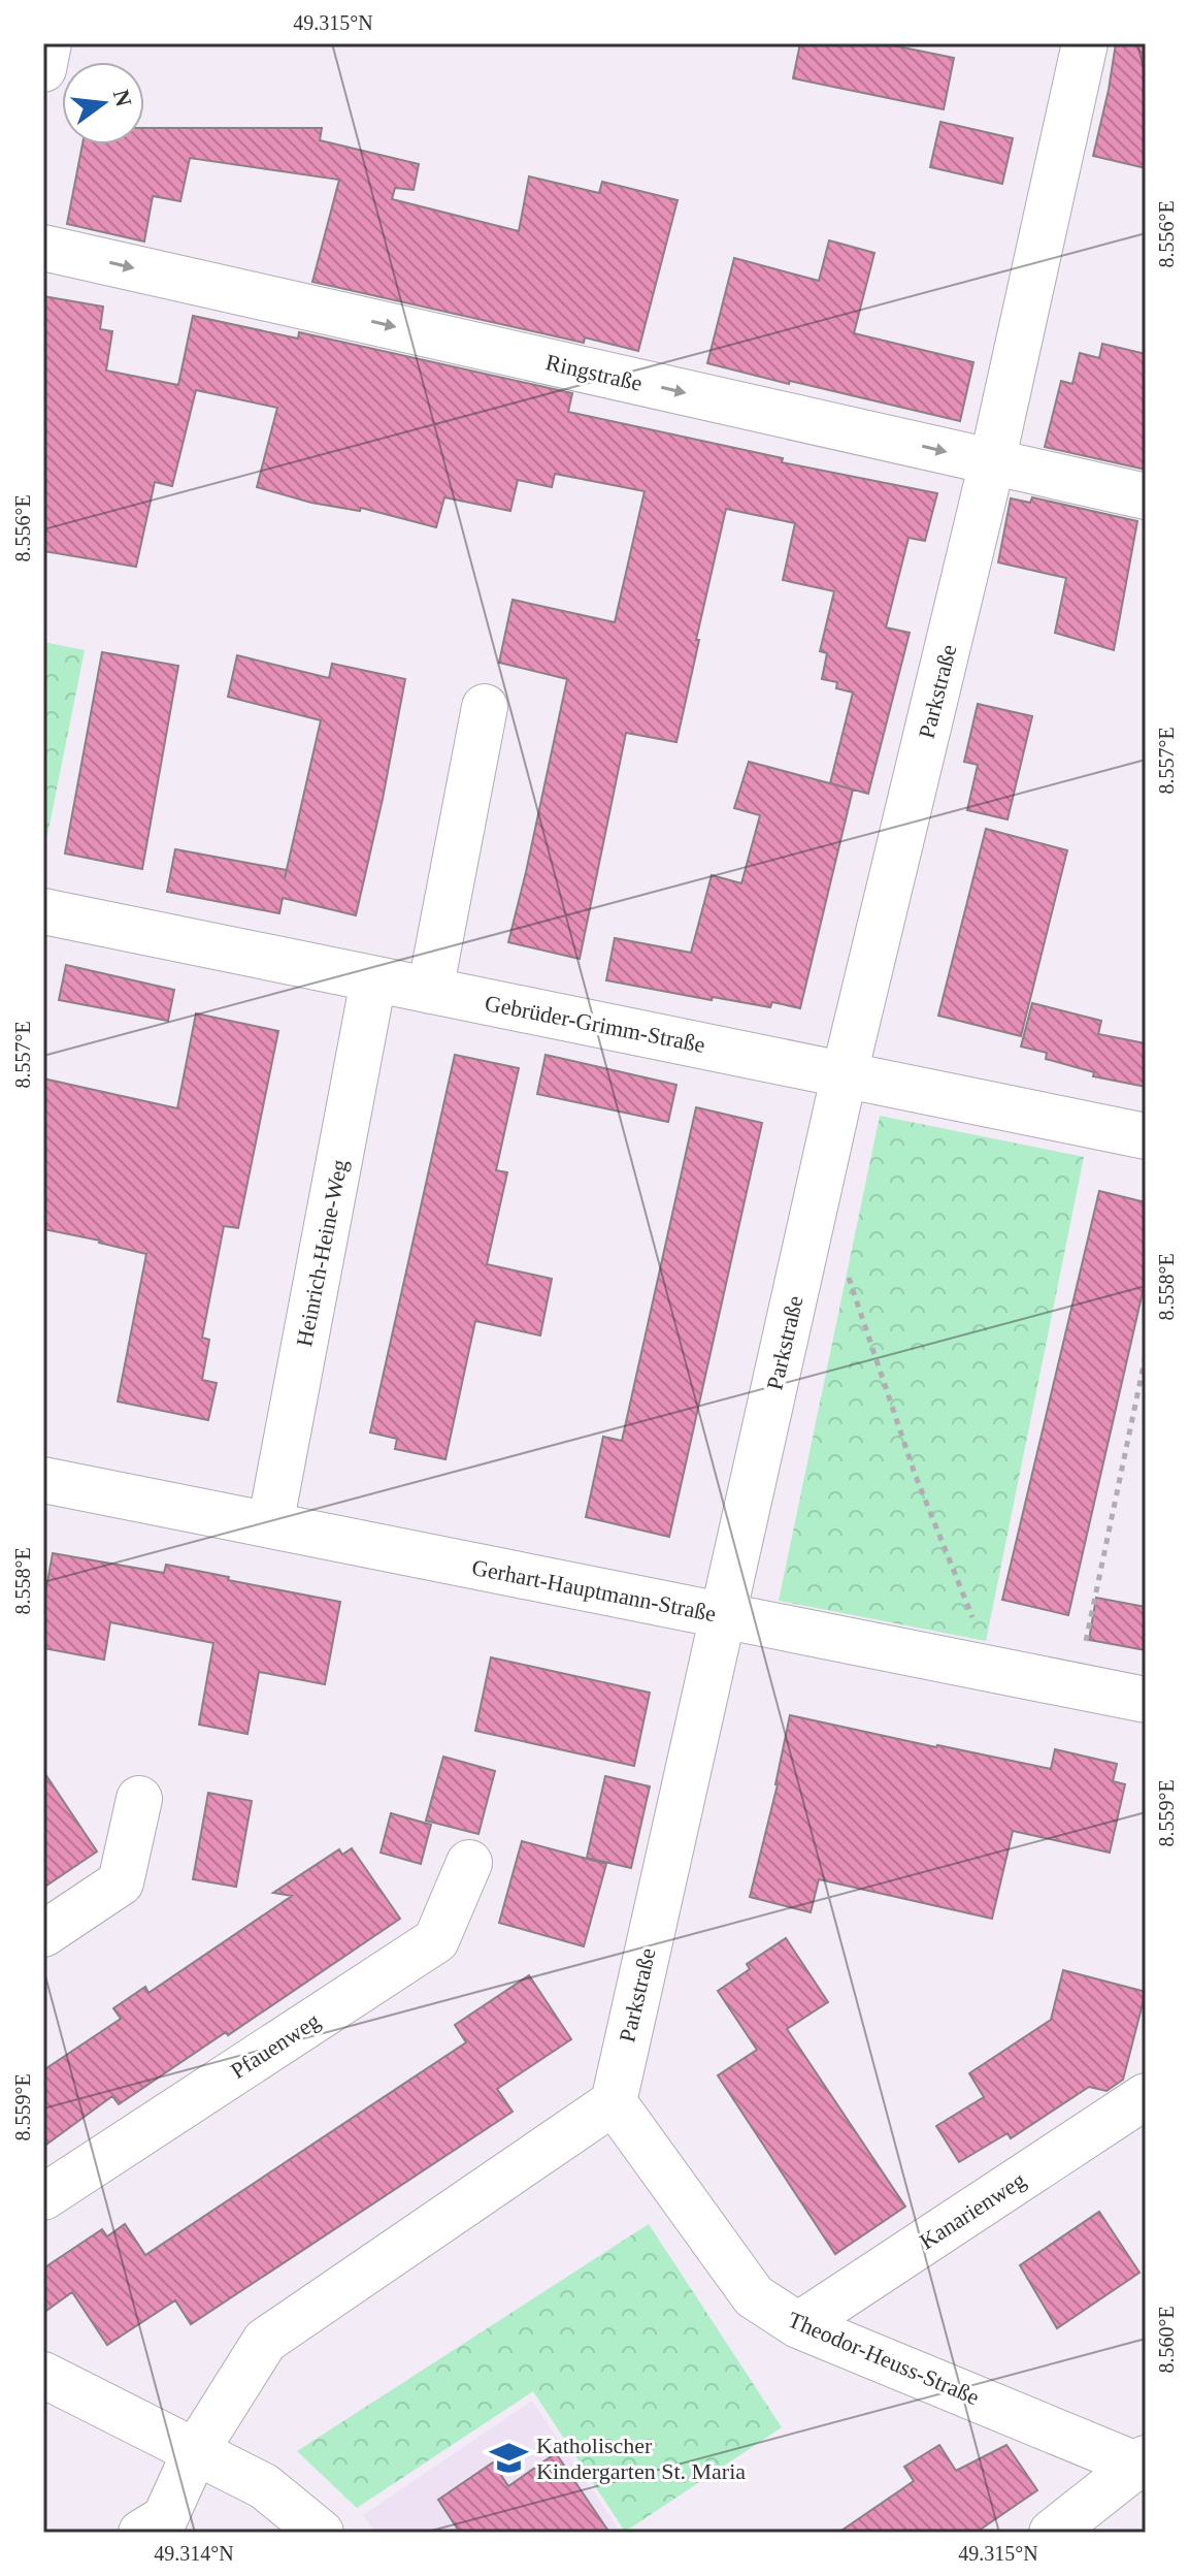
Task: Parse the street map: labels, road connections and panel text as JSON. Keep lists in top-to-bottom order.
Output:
{
  "streets": {
    "street": [
      "Ringstraße",
      "Parkstraße",
      "Gebrüder-Grimm-Straße",
      "Heinrich-Heine-Weg",
      "Gerhart-Hauptmann-Straße",
      "Pfauenweg",
      "Kanarienweg",
      "Theodor-Heuss-Straße"
    ]
  },
  "crossings": [
    ["Ringstraße", "Parkstraße"],
    ["Parkstraße", "Gebrüder-Grimm-Straße"],
    ["Parkstraße", "Gerhart-Hauptmann-Straße"],
    ["Parkstraße", "Theodor-Heuss-Straße"],
    ["Gebrüder-Grimm-Straße", "Heinrich-Heine-Weg"],
    ["Heinrich-Heine-Weg", "Gerhart-Hauptmann-Straße"],
    ["Kanarienweg", "Theodor-Heuss-Straße"]
  ],
  "one_way": ["Ringstraße"],
  "places": {
    "school or university": ["Katholischer Kindergarten St. Maria"]
  },
  "north": "right",
  "coordinates": [
    "49.315°N",
    "8.556°E",
    "8.557°E",
    "8.558°E",
    "8.559°E",
    "8.560°E",
    "49.314°N"
  ]
}
